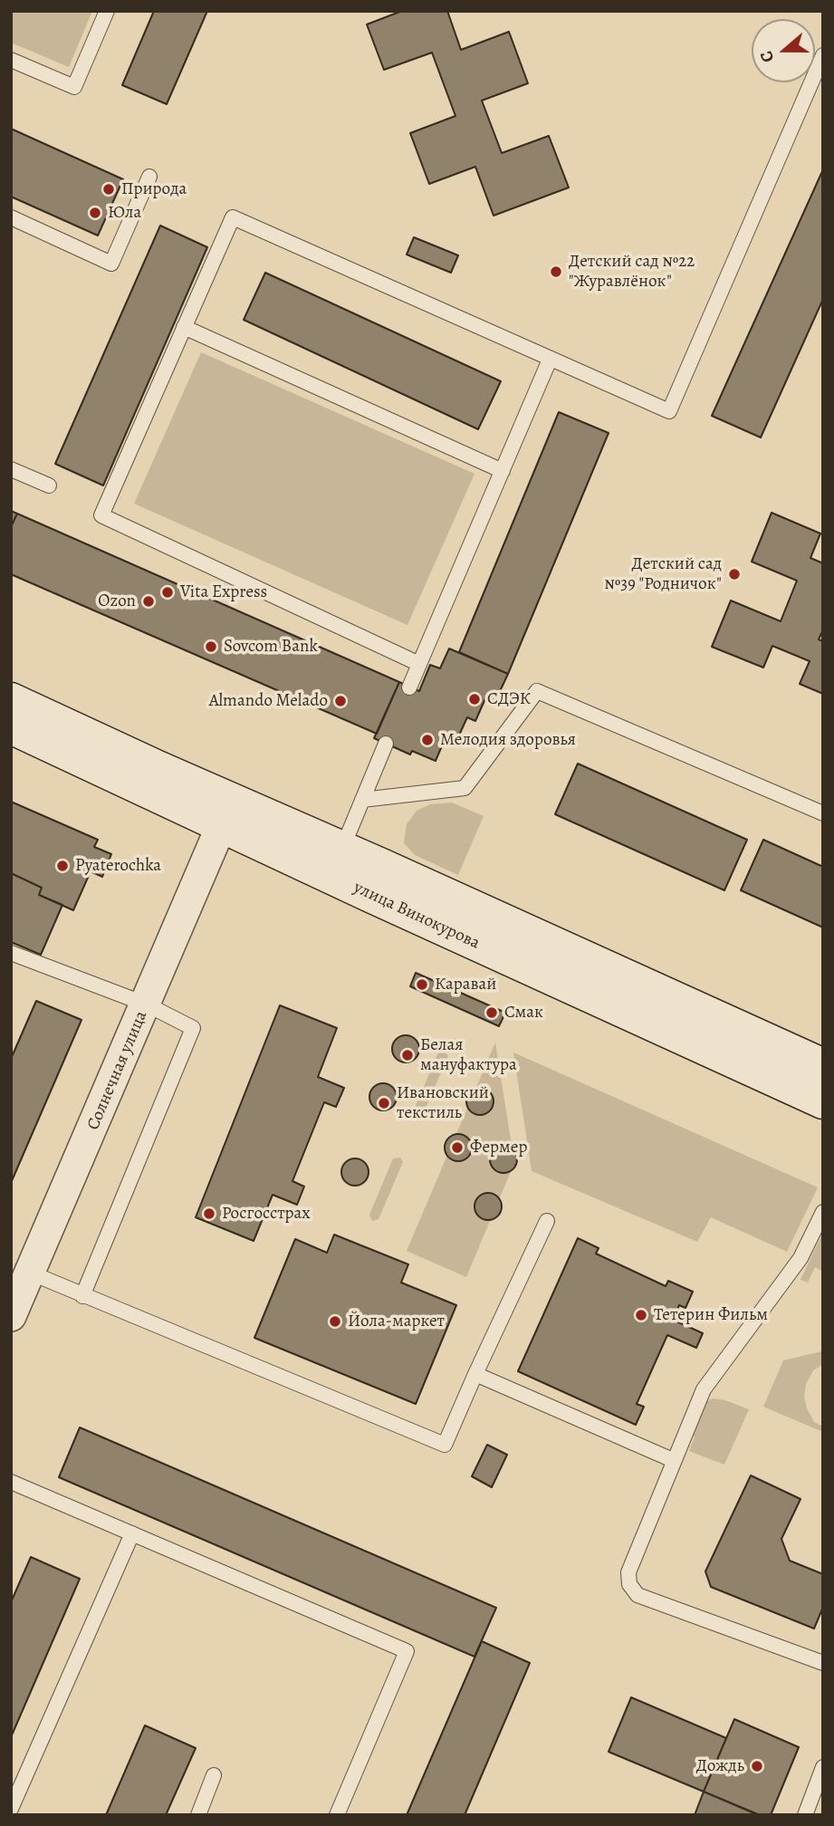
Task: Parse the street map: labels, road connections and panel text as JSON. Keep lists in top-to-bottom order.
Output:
{
  "streets": {
    "main road": ["улица Винокурова"],
    "street": ["Солнечная улица"]
  },
  "crossings": [
    ["улица Винокурова", "Солнечная улица"]
  ],
  "places": [
    "Природа",
    "Юла",
    "Детский сад №22 \"Журавлёнок\"",
    "Детский сад №39 \"Родничок\"",
    "Vita Express",
    "Ozon",
    "Sovcom Bank",
    "СДЭК",
    "Almando Melado",
    "Мелодия здоровья",
    "Pyaterochka",
    "Каравай",
    "Смак",
    "Белая мануфактура",
    "Ивановский текстиль",
    "Фермер",
    "Росгосстрах",
    "Тетерин Фильм",
    "Йола-маркет",
    "Дождь"
  ],
  "north": "left"
}
